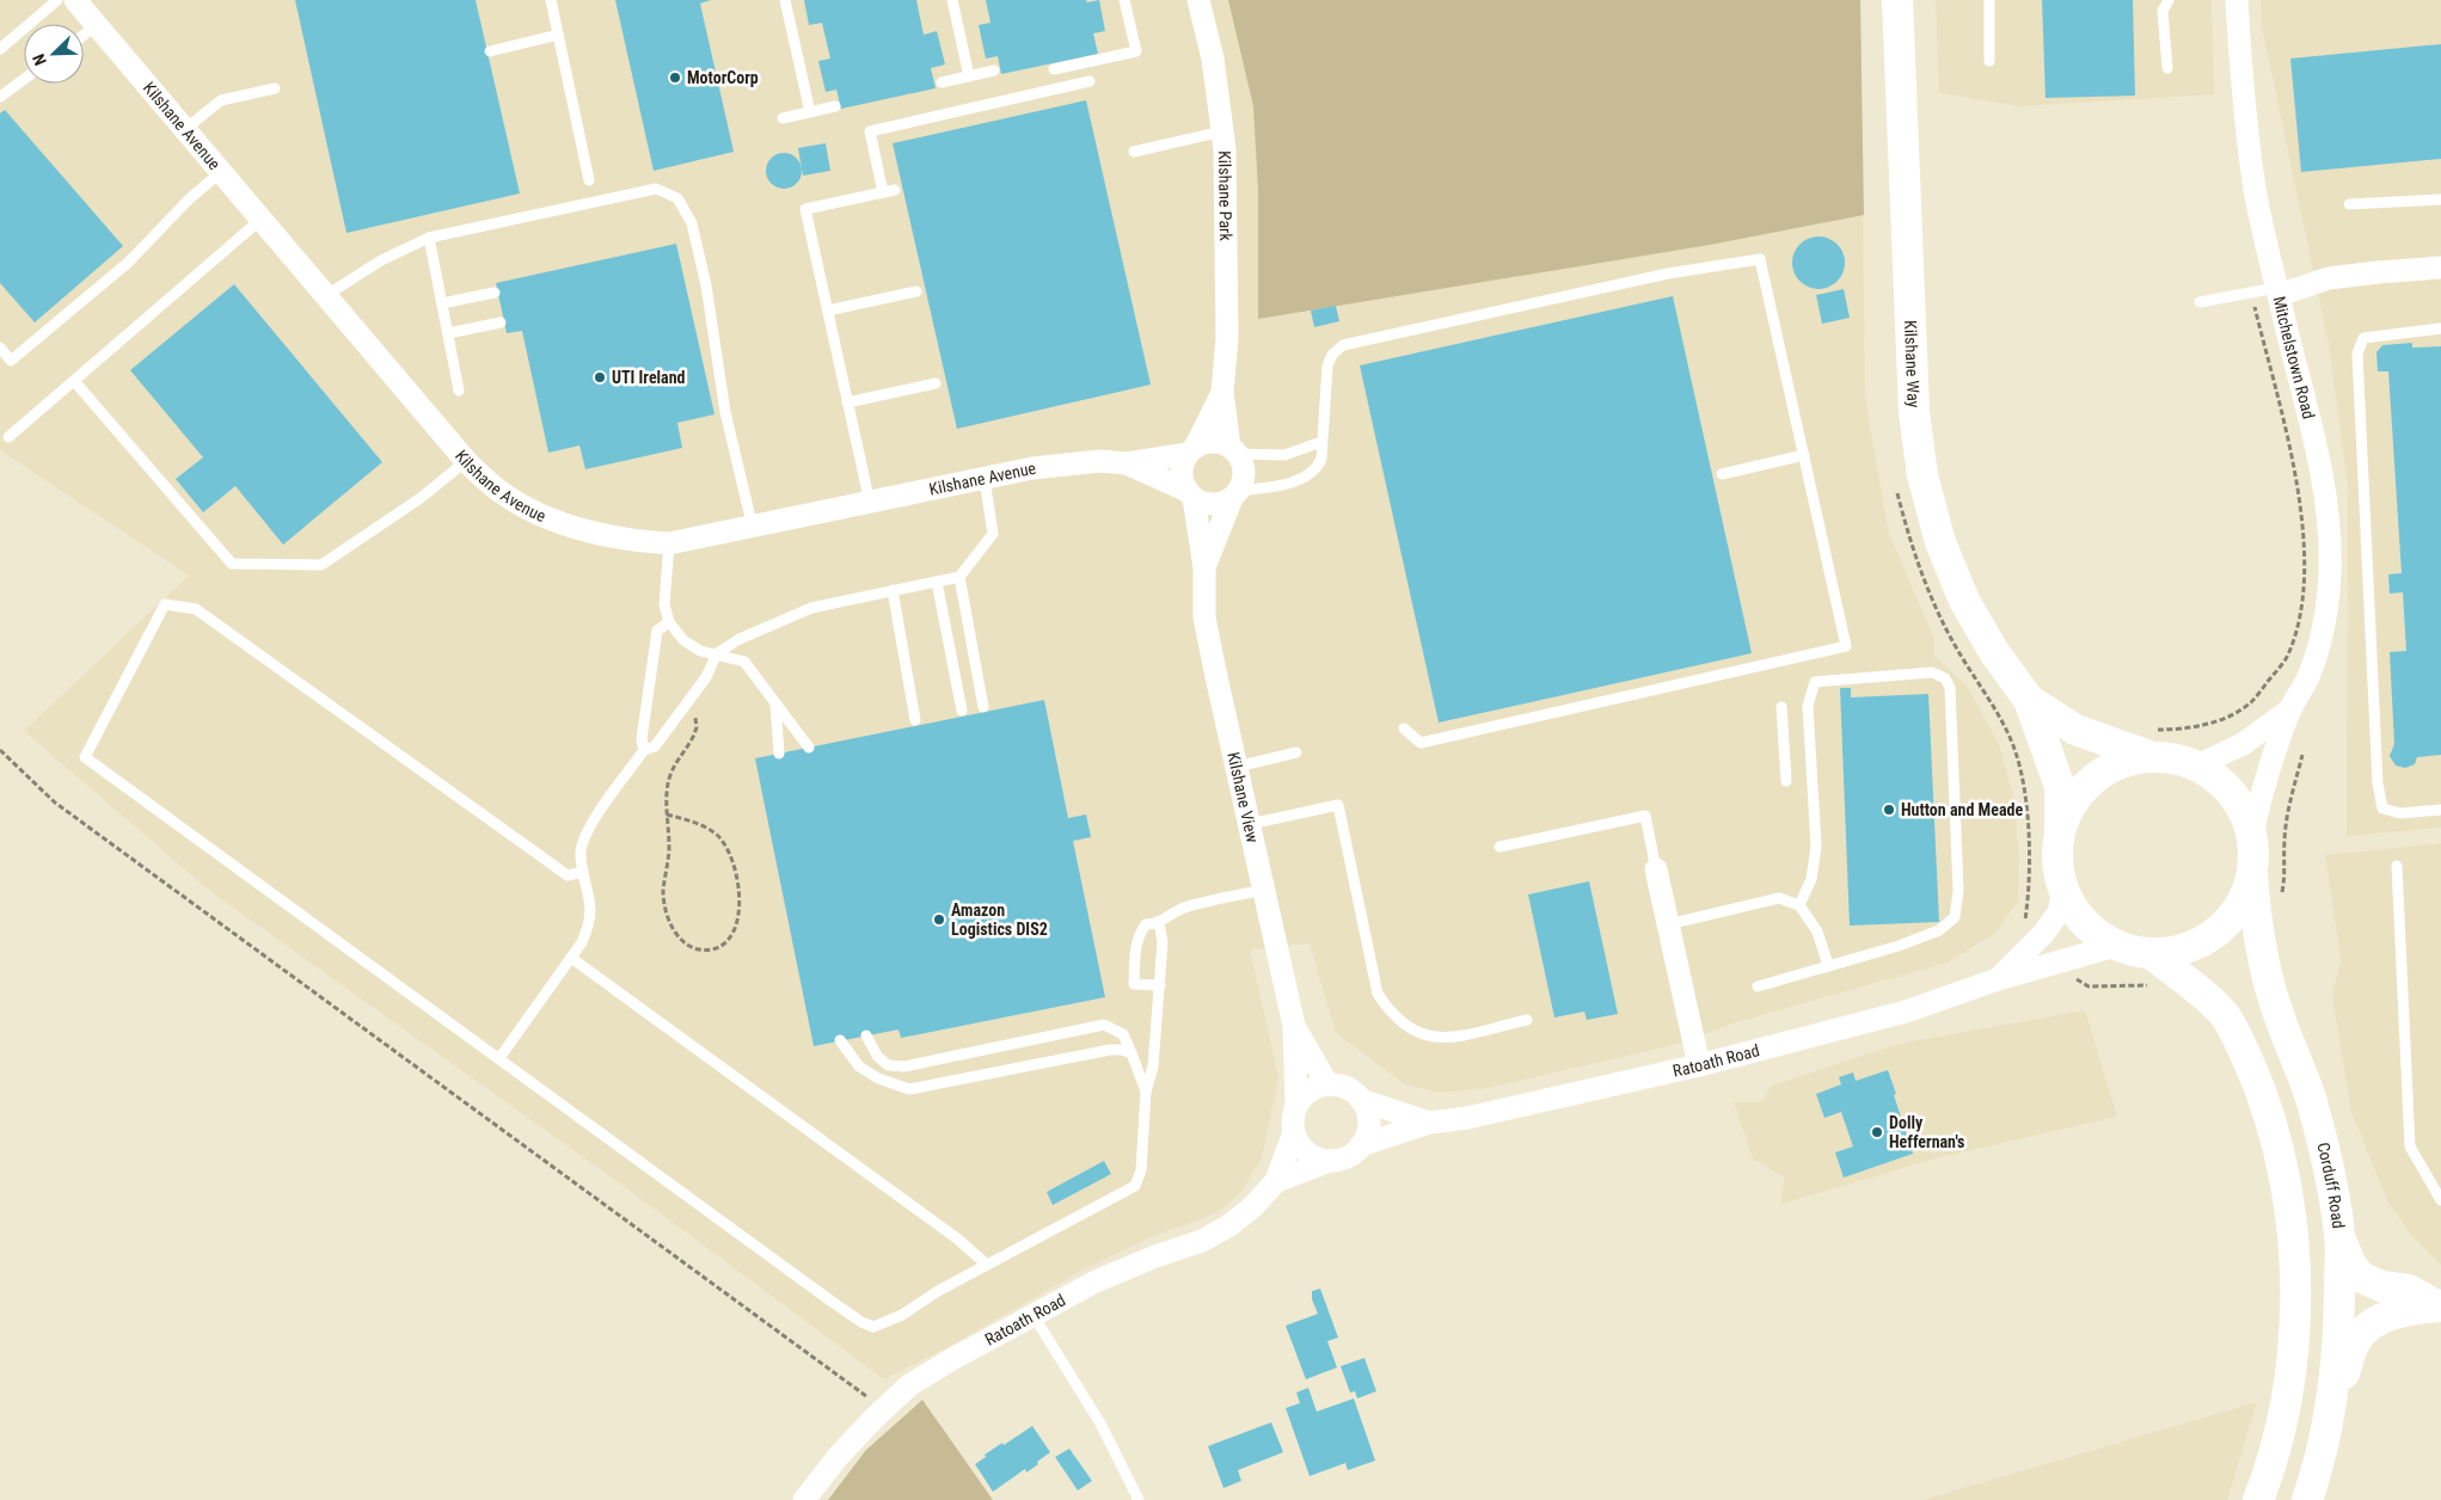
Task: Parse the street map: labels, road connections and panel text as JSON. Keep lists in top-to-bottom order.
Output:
{
  "streets": {
    "street": [
      "Kilshane Avenue",
      "Kilshane Park",
      "Mitchelstown Road",
      "Kilshane Way",
      "Kilshane View",
      "Ratoath Road",
      "Corduff Road"
    ]
  },
  "crossings": [
    ["Kilshane Avenue", "Kilshane Park"],
    ["Kilshane Avenue", "Kilshane View"],
    ["Kilshane Park", "Kilshane View"],
    ["Mitchelstown Road", "Kilshane Way"],
    ["Mitchelstown Road", "Ratoath Road"],
    ["Mitchelstown Road", "Corduff Road"],
    ["Kilshane Way", "Ratoath Road"],
    ["Kilshane Way", "Corduff Road"],
    ["Kilshane View", "Ratoath Road"],
    ["Ratoath Road", "Corduff Road"]
  ],
  "places": [
    "MotorCorp",
    "UTI Ireland",
    "Hutton and Meade",
    "Amazon Logistics DIS2",
    "Dolly Heffernan's"
  ],
  "north": "bottom left"
}
